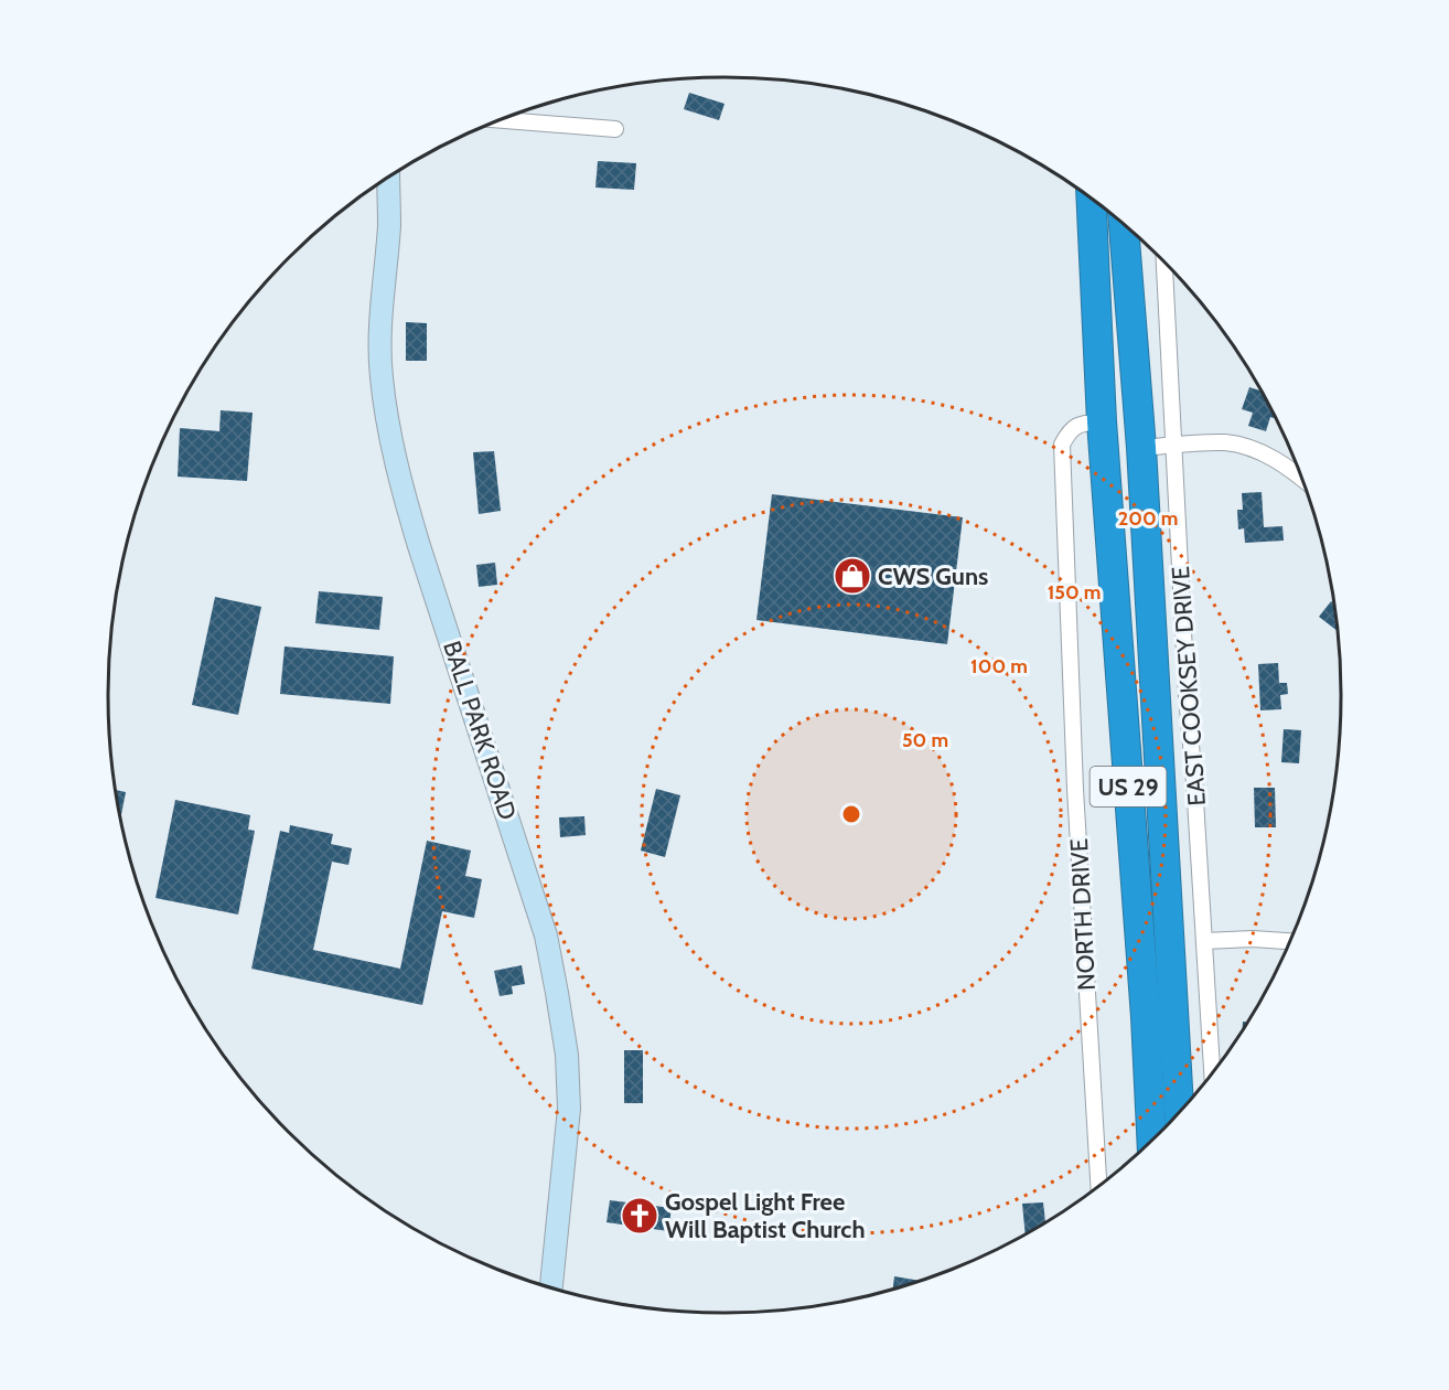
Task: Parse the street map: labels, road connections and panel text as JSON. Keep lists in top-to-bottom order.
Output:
{
  "streets": {
    "highway": ["US 29"],
    "street": ["EAST COOKSEY DRIVE", "BALL PARK ROAD", "NORTH DRIVE"]
  },
  "crossings": [
    ["US 29", "NORTH DRIVE"]
  ],
  "places": {
    "shop": ["CWS Guns"],
    "church": ["Gospel Light Free Will Baptist Church"]
  },
  "rings": [
    "200 m",
    "150 m",
    "100 m",
    "50 m"
  ]
}
